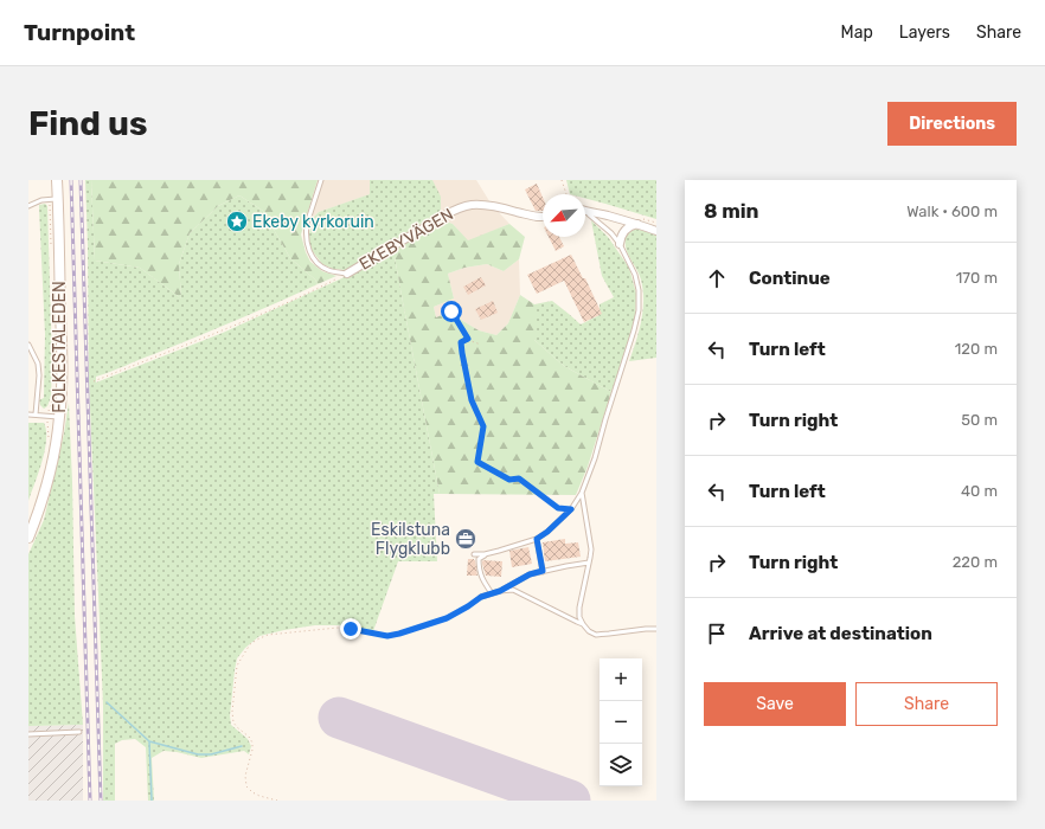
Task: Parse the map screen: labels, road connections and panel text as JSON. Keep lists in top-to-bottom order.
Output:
{
  "streets": {
    "main road": ["FOLKESTALEDEN"],
    "street": ["EKEBYVÄGEN"]
  },
  "places": {
    "place": ["Ekeby kyrkoruin"],
    "office": ["Eskilstuna Flygklubb"]
  },
  "north": "bottom left",
  "page": {
    "header": "Turnpoint",
    "nav": ["Map", "Layers", "Share"],
    "buttons": [
      "Directions",
      ["Save", "Share"]
    ],
    "title": "Find us",
    "heading": ["8 min", "Walk · 600 m"],
    "list": [
      ["Continue", "170 m"],
      ["Turn left", "120 m"],
      ["Turn right", "50 m"],
      ["Turn left", "40 m"],
      ["Turn right", "220 m"],
      "Arrive at destination"
    ],
    "map_buttons": ["+", "−"]
  }
}
